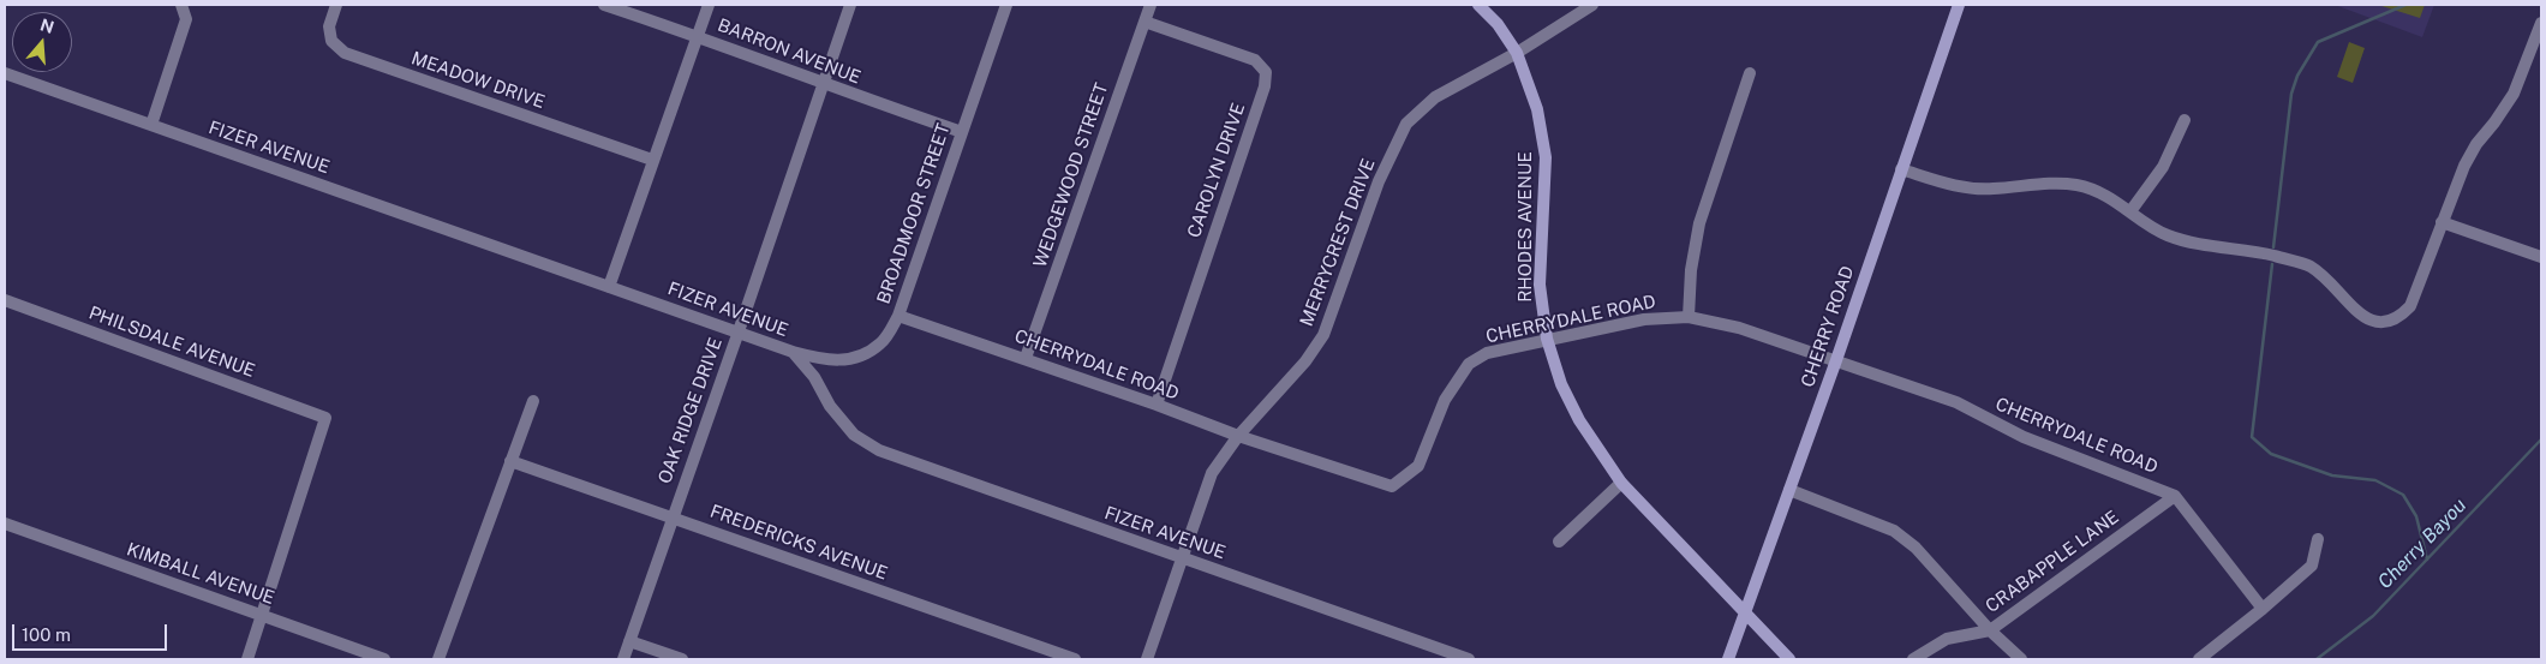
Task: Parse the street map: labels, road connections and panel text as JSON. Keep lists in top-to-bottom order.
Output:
{
  "streets": {
    "main road": ["RHODES AVENUE", "CHERRY ROAD"],
    "street": [
      "BARRON AVENUE",
      "MEADOW DRIVE",
      "FIZER AVENUE",
      "CAROLYN DRIVE",
      "WEDGEWOOD STREET",
      "BROADMOOR STREET",
      "MERRYCREST DRIVE",
      "CHERRYDALE ROAD",
      "PHILSDALE AVENUE",
      "OAK RIDGE DRIVE",
      "FREDERICKS AVENUE",
      "CRABAPPLE LANE",
      "KIMBALL AVENUE"
    ]
  },
  "crossings": [
    ["BARRON AVENUE", "BROADMOOR STREET"],
    ["BARRON AVENUE", "OAK RIDGE DRIVE"],
    ["FIZER AVENUE", "BROADMOOR STREET"],
    ["FIZER AVENUE", "MERRYCREST DRIVE"],
    ["FIZER AVENUE", "OAK RIDGE DRIVE"],
    ["CAROLYN DRIVE", "WEDGEWOOD STREET"],
    ["CAROLYN DRIVE", "CHERRYDALE ROAD"],
    ["WEDGEWOOD STREET", "CHERRYDALE ROAD"],
    ["BROADMOOR STREET", "CHERRYDALE ROAD"],
    ["RHODES AVENUE", "MERRYCREST DRIVE"],
    ["RHODES AVENUE", "CHERRYDALE ROAD"],
    ["RHODES AVENUE", "CHERRY ROAD"],
    ["MERRYCREST DRIVE", "CHERRYDALE ROAD"],
    ["CHERRYDALE ROAD", "CHERRY ROAD"],
    ["CHERRYDALE ROAD", "CRABAPPLE LANE"],
    ["PHILSDALE AVENUE", "KIMBALL AVENUE"],
    ["OAK RIDGE DRIVE", "FREDERICKS AVENUE"]
  ],
  "water": ["Cherry Bayou"],
  "scale_bar": "100 m",
  "north": "top"
}
